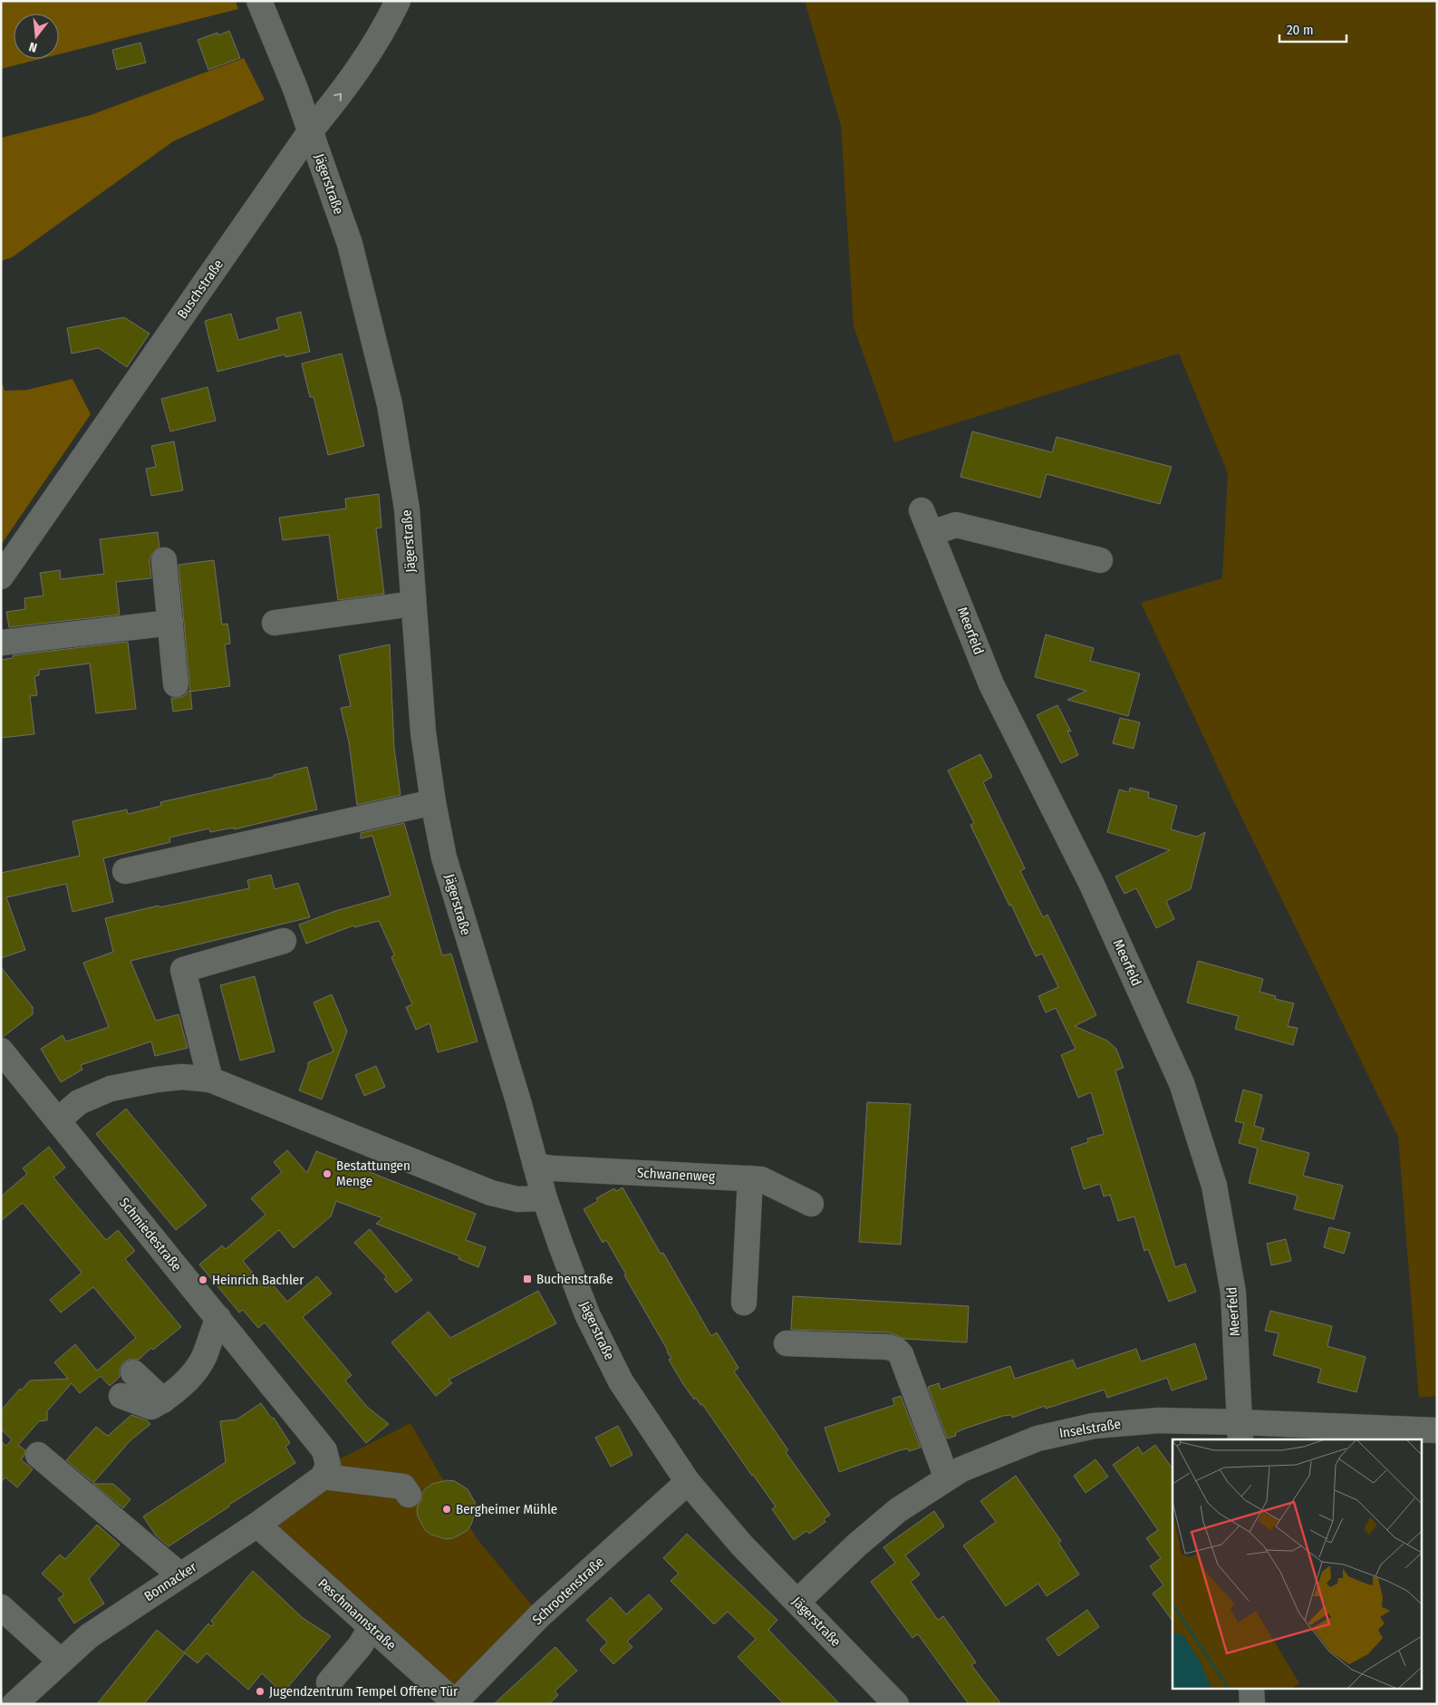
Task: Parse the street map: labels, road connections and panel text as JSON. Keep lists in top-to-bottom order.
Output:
{
  "streets": {
    "street": [
      "Jägerstraße",
      "Buschstraße",
      "Meerfeld",
      "Schwanenweg",
      "Schmiedestraße",
      "Inselstraße",
      "Bonnacker",
      "Schrootenstraße",
      "Peschmannstraße"
    ]
  },
  "crossings": [
    ["Jägerstraße", "Buschstraße"],
    ["Jägerstraße", "Schwanenweg"],
    ["Jägerstraße", "Inselstraße"],
    ["Jägerstraße", "Schrootenstraße"],
    ["Meerfeld", "Inselstraße"],
    ["Schmiedestraße", "Bonnacker"],
    ["Bonnacker", "Peschmannstraße"],
    ["Schrootenstraße", "Peschmannstraße"]
  ],
  "places": {
    "other": [
      "Bestattungen Menge",
      "Heinrich Bachler",
      "Bergheimer Mühle",
      "Jugendzentrum Tempel Offene Tür"
    ],
    "transit": ["Buchenstraße"]
  },
  "scale_bar": "20 m",
  "north": "bottom"
}
